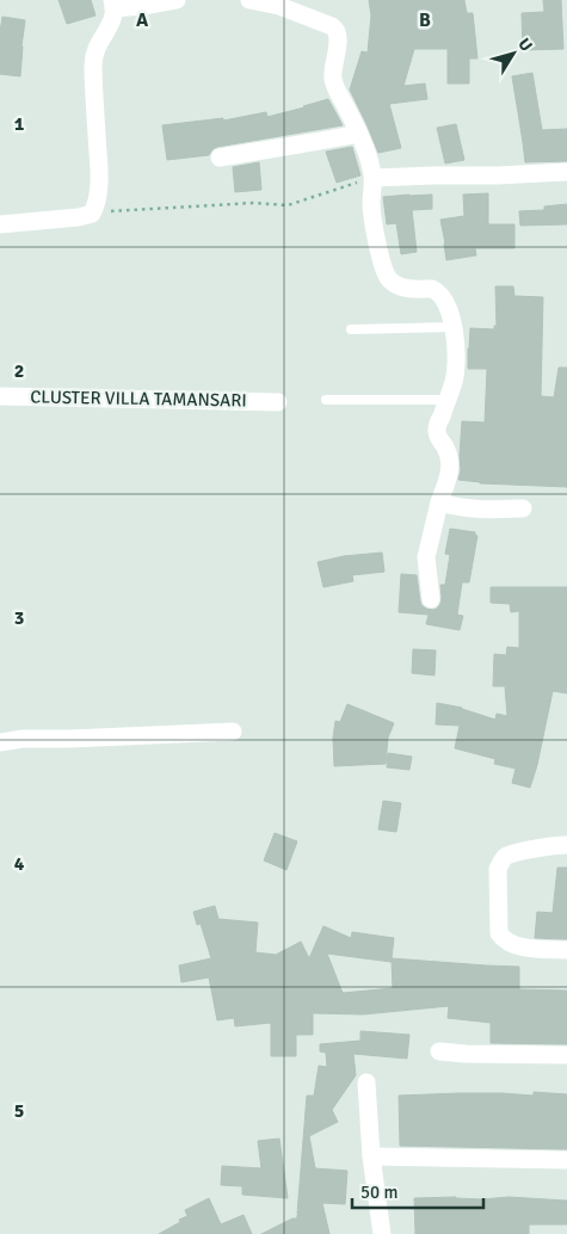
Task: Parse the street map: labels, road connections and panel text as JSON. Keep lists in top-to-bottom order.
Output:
{
  "streets": {
    "street": ["CLUSTER VILLA TAMANSARI"]
  },
  "scale_bar": "50 m",
  "north": "top right",
  "grid": {
    "columns": ["A", "B"],
    "rows": [
      "1",
      "2",
      "3",
      "4",
      "5"
    ]
  }
}
